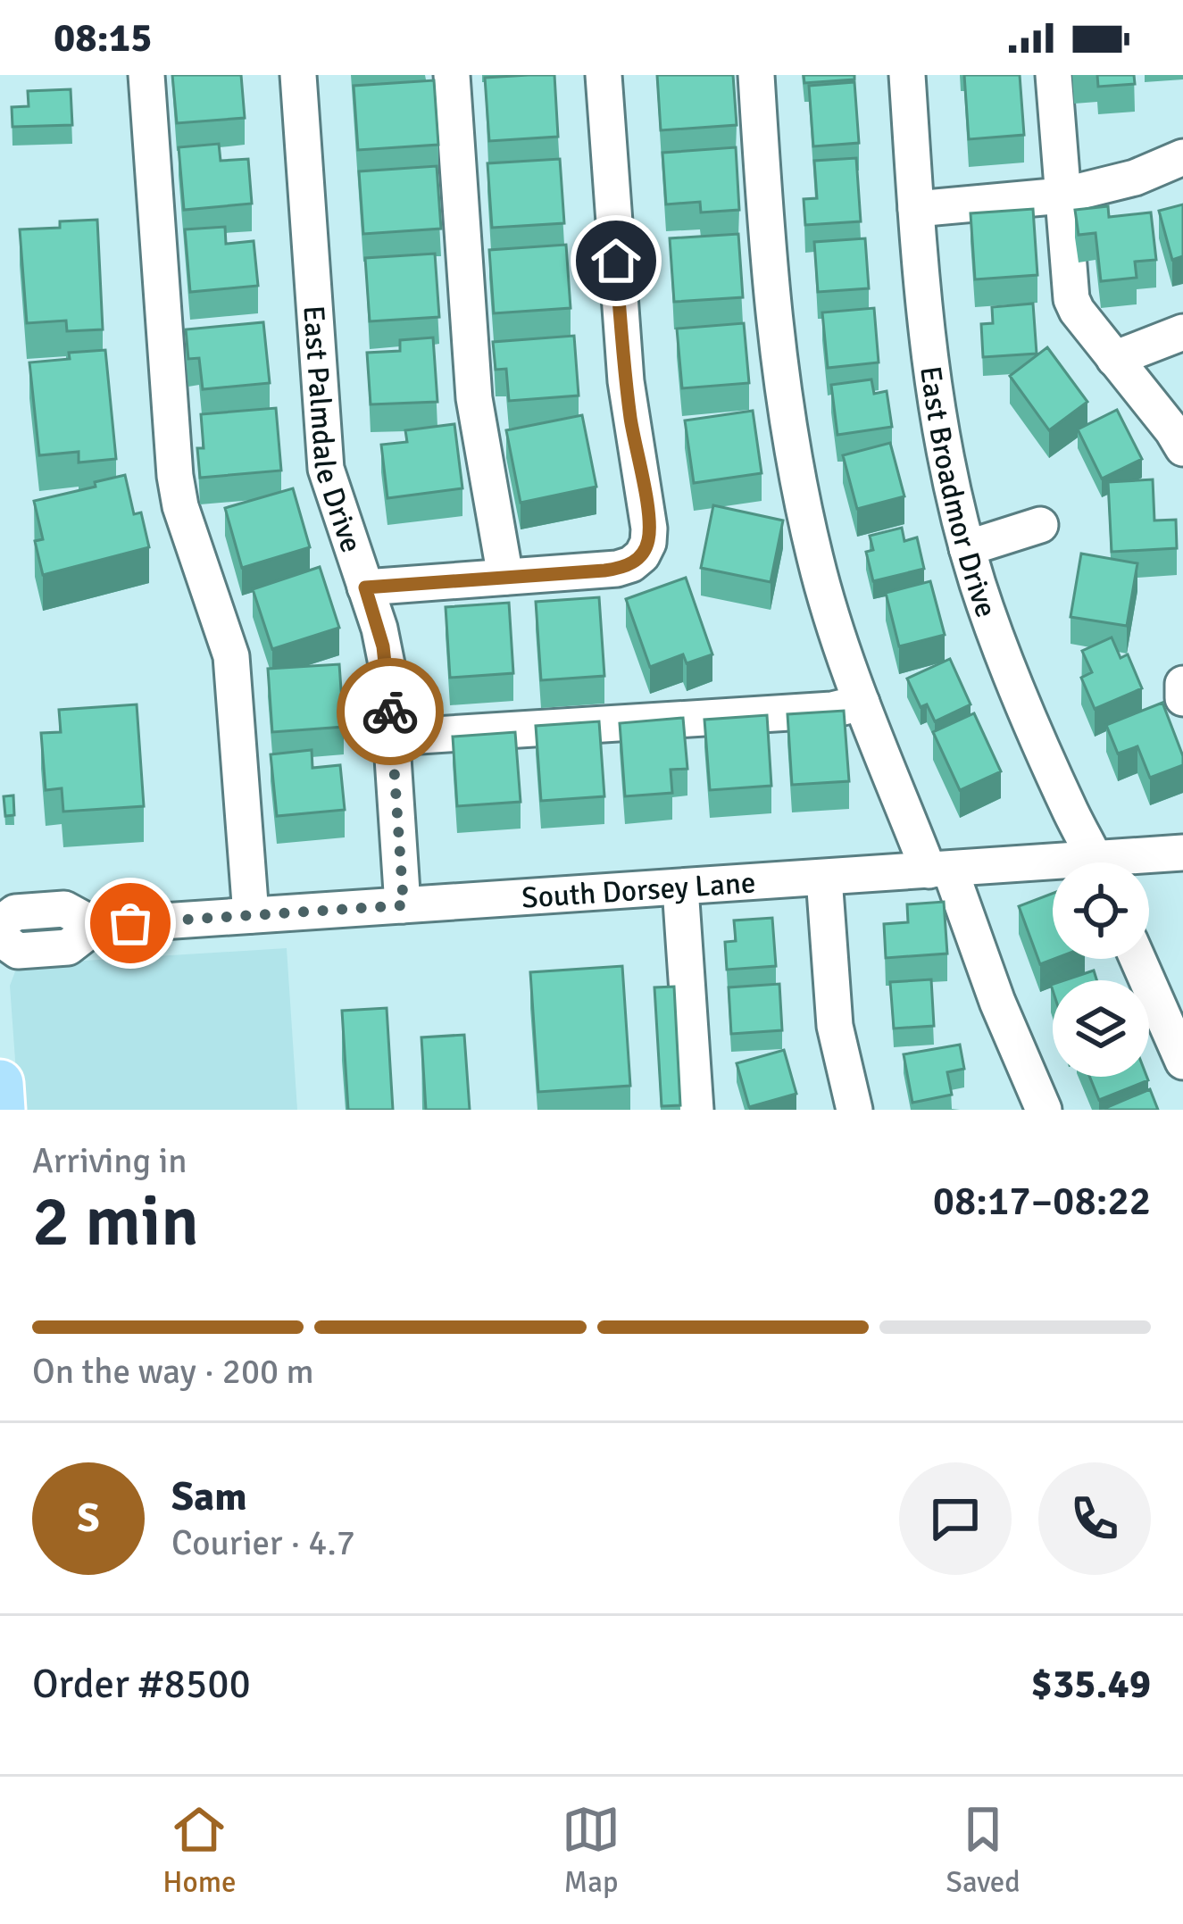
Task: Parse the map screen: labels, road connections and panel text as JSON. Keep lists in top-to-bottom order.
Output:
{
  "streets": {
    "street": ["East Palmdale Drive", "East Broadmor Drive", "South Dorsey Lane"]
  },
  "crossings": [
    ["East Palmdale Drive", "South Dorsey Lane"]
  ],
  "page": {
    "status": "08:15",
    "heading": ["2 min", "Arriving in", "08:17–08:22"],
    "panel": [
      "Sam",
      "Courier · 4.7",
      "Order #8500",
      "$35.49"
    ],
    "bar": "On the way · 200 m",
    "round": "S",
    "tabs": ["Home", "Map", "Saved"]
  }
}
